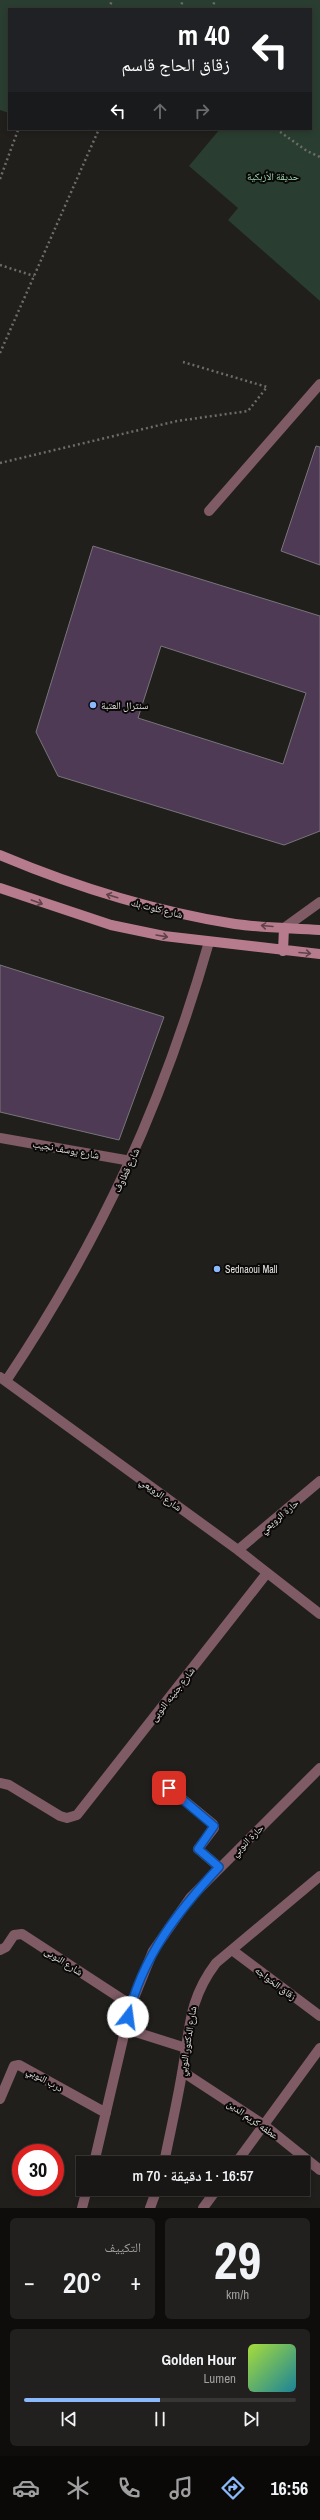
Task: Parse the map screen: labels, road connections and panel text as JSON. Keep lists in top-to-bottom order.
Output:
{
  "streets": {
    "street": [
      "شارع كلوت بك",
      "شارع يوسف نجيب",
      "شارع قطاوف",
      "شارع الرويعي",
      "حارة الرويعي",
      "شارع جنينه النوبى",
      "حارة النوبي",
      "شارع النوبى",
      "زقاق الخواجه",
      "شارع الدكتور النوبي",
      "درب النوبي",
      "عطفه كريم الدين"
    ]
  },
  "crossings": [
    ["شارع يوسف نجيب", "شارع قطاوف"],
    ["شارع قطاوف", "شارع الرويعي"],
    ["شارع الرويعي", "حارة الرويعي"],
    ["شارع الرويعي", "شارع جنينه النوبى"],
    ["حارة النوبي", "شارع النوبى"],
    ["حارة النوبي", "درب النوبي"],
    ["زقاق الخواجه", "شارع الدكتور النوبي"],
    ["شارع الدكتور النوبي", "عطفه كريم الدين"]
  ],
  "parks": ["حديقة الأزبكية"],
  "places": ["سنترال العتبة", "Sednaoui Mall"],
  "page": {
    "turn": ["40 m", "زقاق الحاج قاسم"],
    "limit": "30",
    "trip": "16:57 · 1 دقيقة · 70 m",
    "tile": [
      ["29", "km/h"],
      "التكييف"
    ],
    "heat": ["−", "20°", "+"],
    "song": ["Golden Hour", "Lumen"],
    "tabs": "16:56"
  }
}
